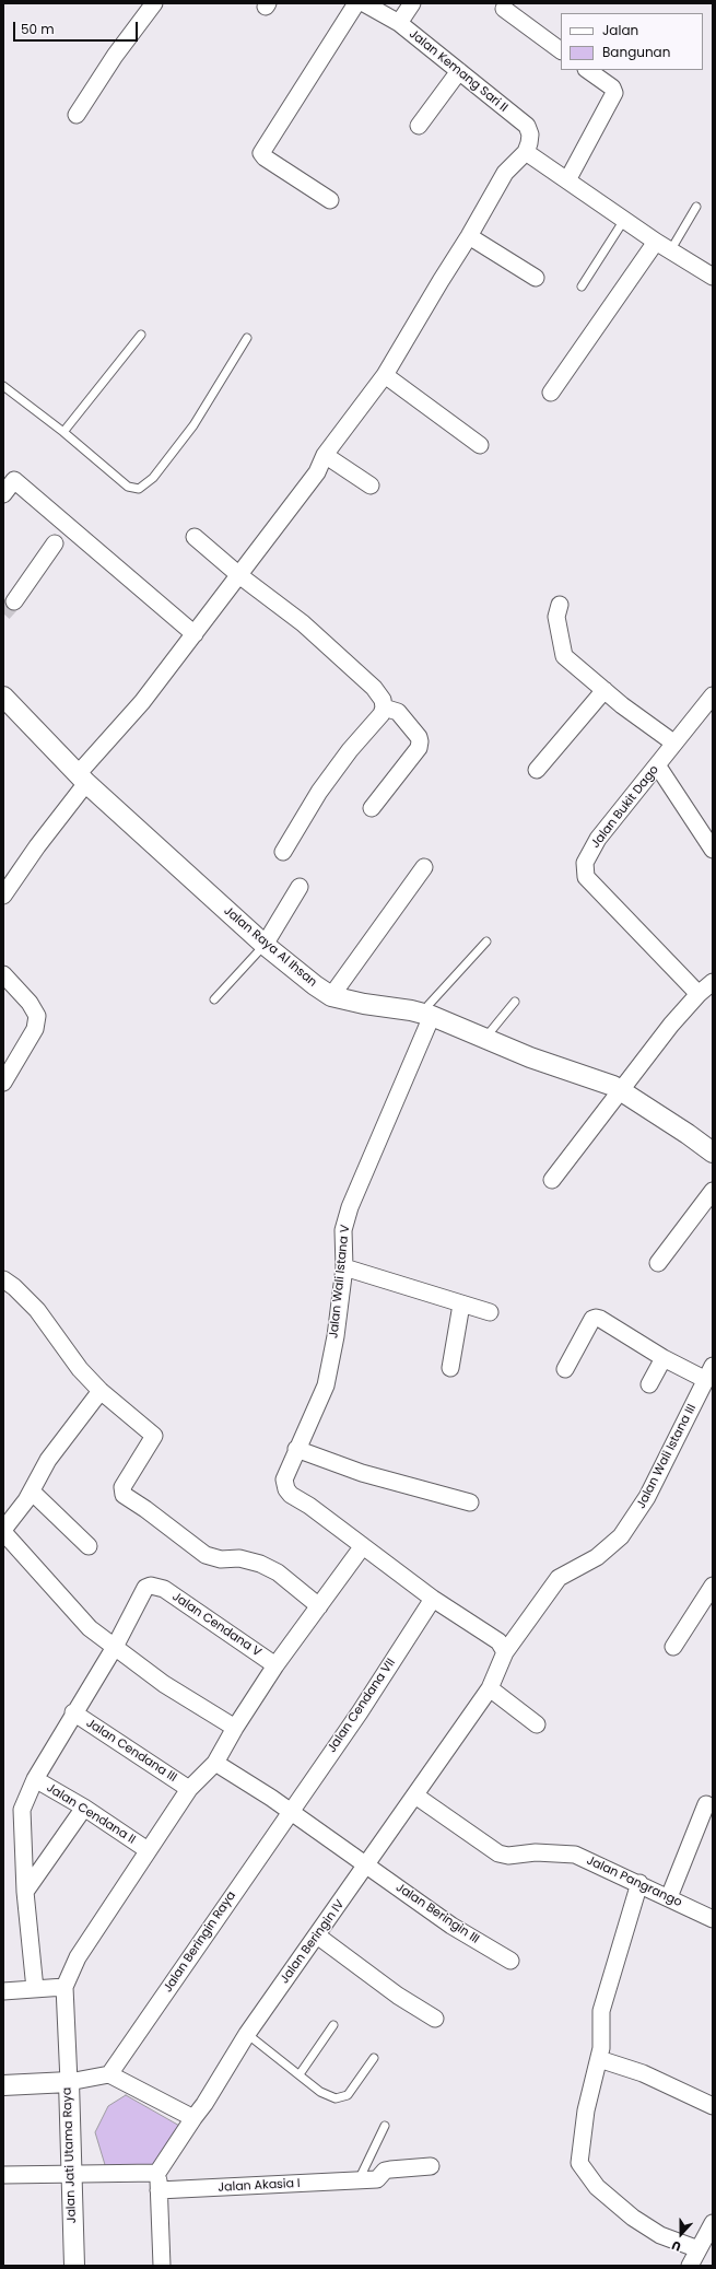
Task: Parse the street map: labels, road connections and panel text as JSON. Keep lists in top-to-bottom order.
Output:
{
  "streets": {
    "street": [
      "Jalan Kemang Sari II",
      "Jalan Bukit Dago",
      "Jalan Raya Al Ihsan",
      "Jalan Wali Istana V",
      "Jalan Wali Istana III",
      "Jalan Cendana V",
      "Jalan Cendana VII",
      "Jalan Cendana III",
      "Jalan Cendana II",
      "Jalan Pangrango",
      "Jalan Beringin III",
      "Jalan Beringin Raya",
      "Jalan Beringin IV",
      "Jalan Jati Utama Raya",
      "Jalan Akasia I"
    ]
  },
  "crossings": [
    ["Jalan Raya Al Ihsan", "Jalan Wali Istana V"],
    ["Jalan Wali Istana V", "Jalan Wali Istana III"],
    ["Jalan Wali Istana V", "Jalan Cendana VII"],
    ["Jalan Wali Istana V", "Jalan Beringin IV"],
    ["Jalan Wali Istana III", "Jalan Beringin IV"],
    ["Jalan Cendana VII", "Jalan Beringin III"],
    ["Jalan Cendana VII", "Jalan Beringin Raya"],
    ["Jalan Pangrango", "Jalan Beringin IV"],
    ["Jalan Beringin III", "Jalan Beringin Raya"],
    ["Jalan Beringin III", "Jalan Beringin IV"]
  ],
  "legend": ["Jalan", "Bangunan"],
  "scale_bar": "50 m",
  "north": "bottom"
}
